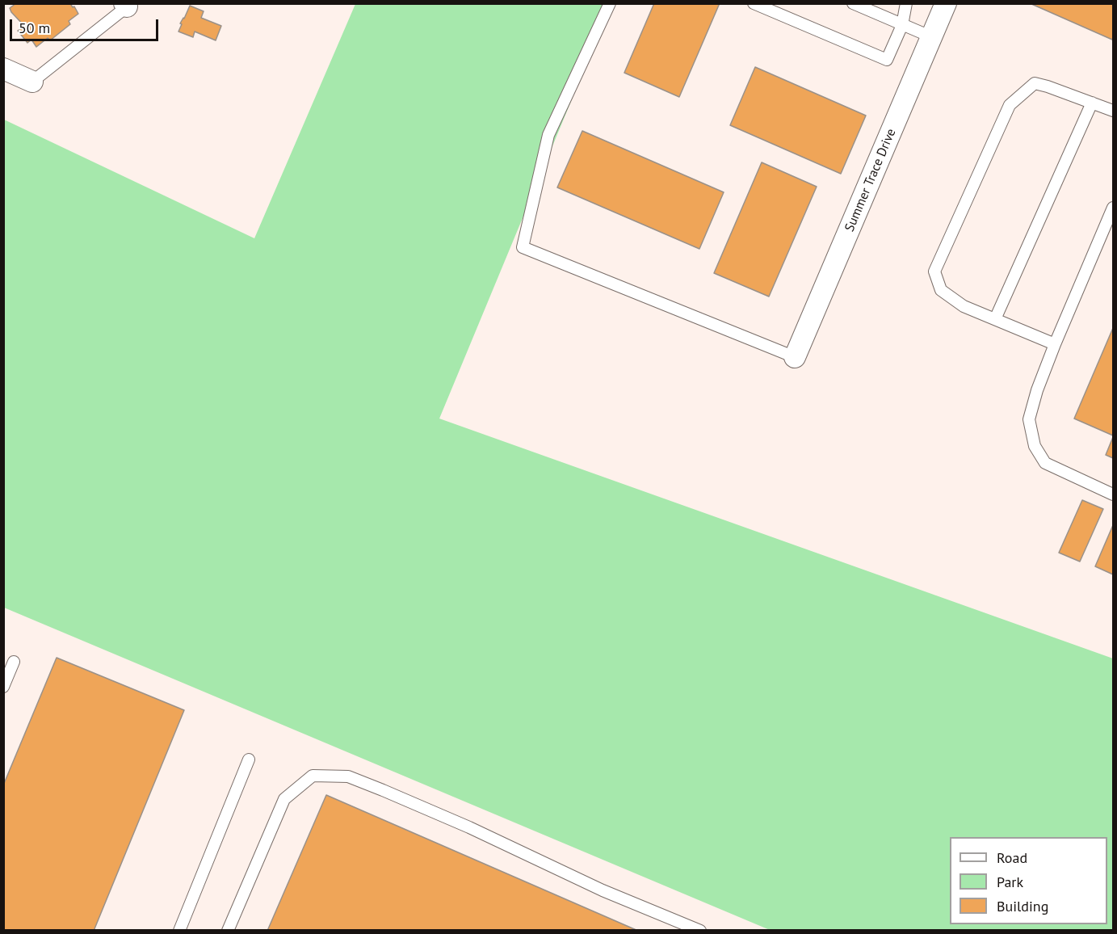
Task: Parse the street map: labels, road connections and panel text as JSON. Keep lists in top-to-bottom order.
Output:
{
  "streets": {
    "street": ["Summer Trace Drive"]
  },
  "legend": ["Road", "Park", "Building"],
  "scale_bar": "50 m"
}
